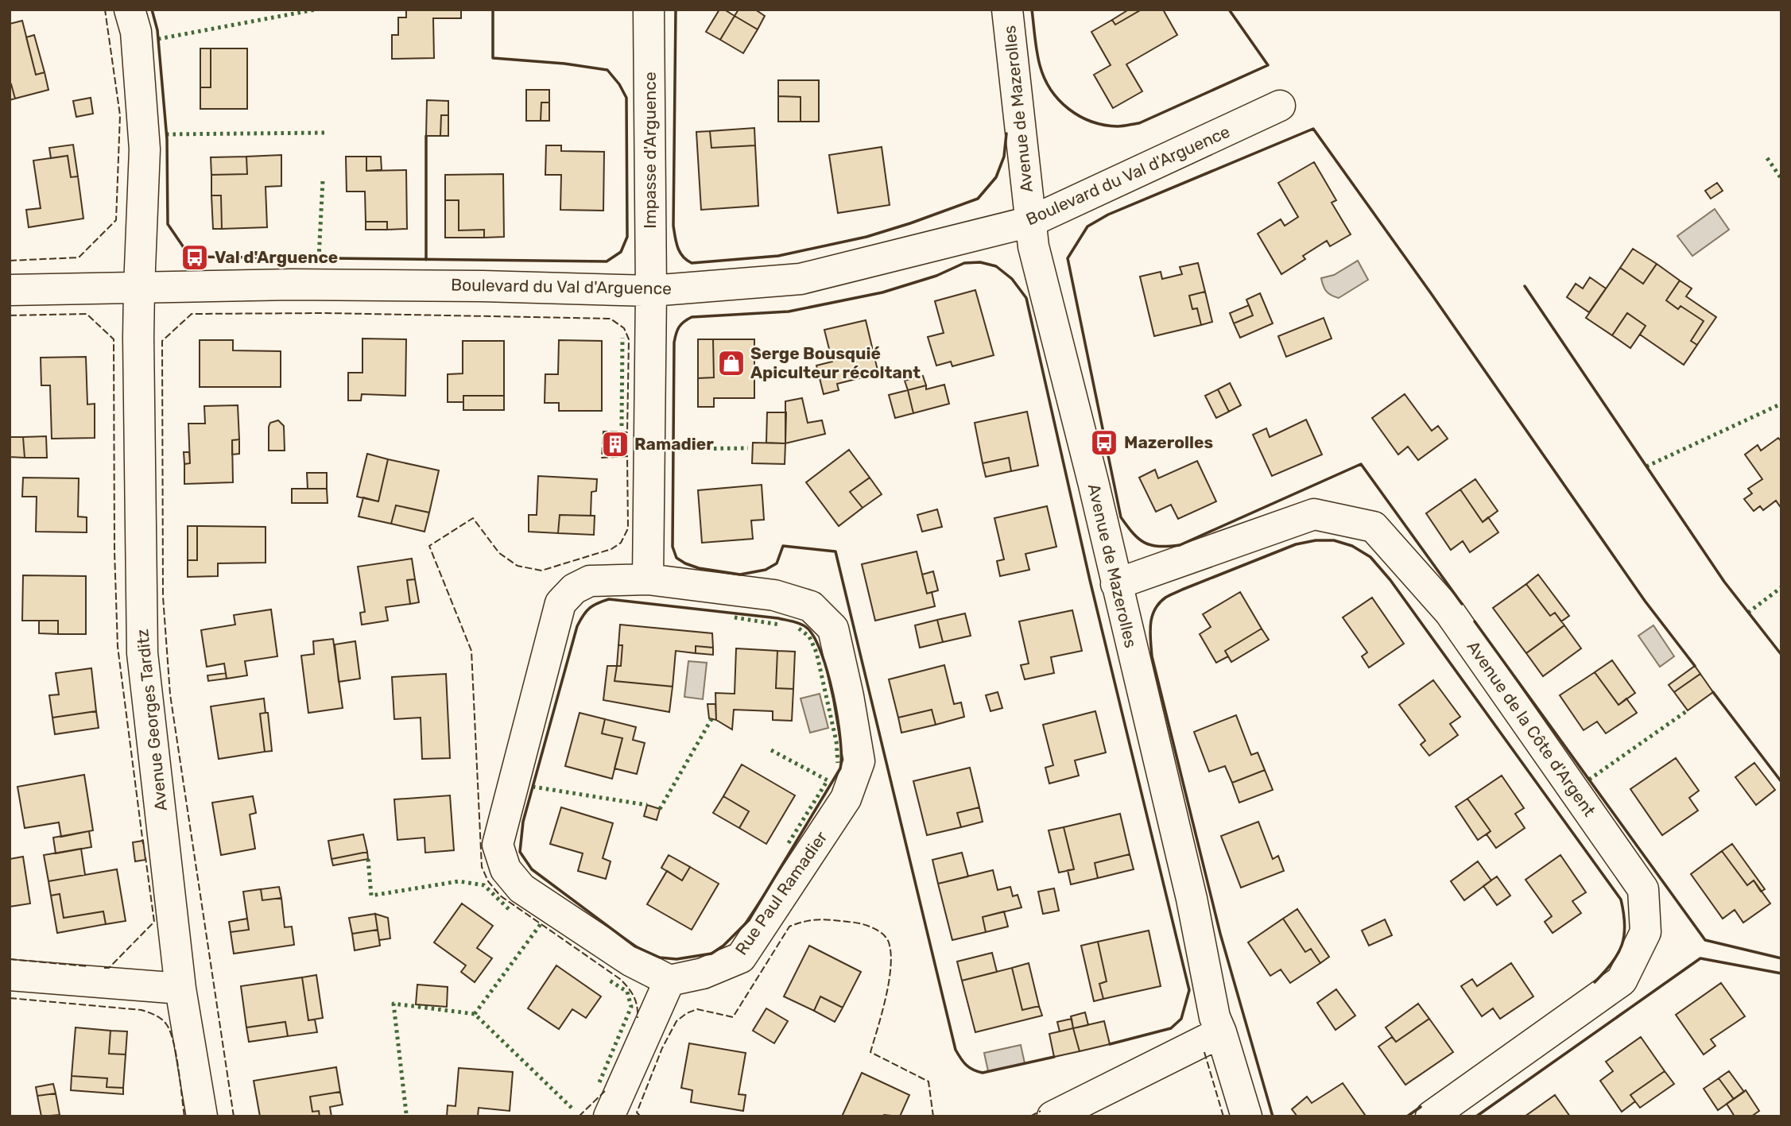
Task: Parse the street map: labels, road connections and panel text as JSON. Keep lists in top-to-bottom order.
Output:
{
  "streets": {
    "street": [
      "Avenue de Mazerolles",
      "Impasse d'Arguence",
      "Boulevard du Val d'Arguence",
      "Avenue Georges Tarditz",
      "Avenue de la Côte d'Argent",
      "Rue Paul Ramadier"
    ]
  },
  "crossings": [
    ["Avenue de Mazerolles", "Boulevard du Val d'Arguence"],
    ["Avenue de Mazerolles", "Avenue de la Côte d'Argent"],
    ["Impasse d'Arguence", "Boulevard du Val d'Arguence"],
    ["Boulevard du Val d'Arguence", "Avenue Georges Tarditz"]
  ],
  "places": {
    "bus stop": ["Val d'Arguence", "Mazerolles"],
    "shop": ["Serge Bousquié Apiculteur récoltant"],
    "building": ["Ramadier"]
  }
}
